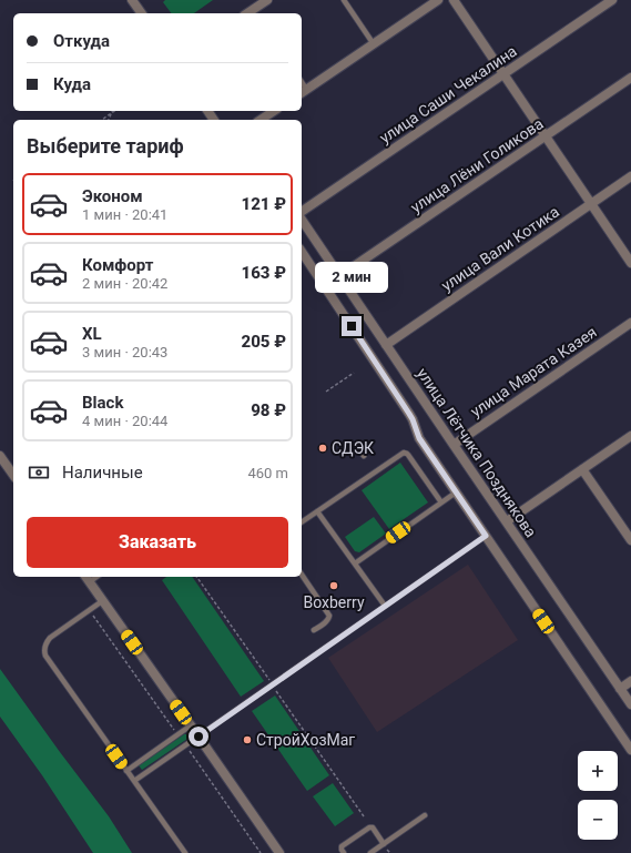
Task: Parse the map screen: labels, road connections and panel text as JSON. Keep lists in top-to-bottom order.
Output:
{
  "streets": {
    "street": [
      "улица Саши Чекалина",
      "улица Лёни Голикова",
      "улица Вали Котика",
      "улица Марата Казея",
      "улица Лётчика Позднякова"
    ]
  },
  "crossings": [
    ["улица Лёни Голикова", "улица Лётчика Позднякова"],
    ["улица Вали Котика", "улица Лётчика Позднякова"],
    ["улица Марата Казея", "улица Лётчика Позднякова"]
  ],
  "places": ["СДЭК", "Boxberry", "СтройХозМаг"],
  "page": {
    "banner": ["Откуда", "Куда"],
    "heading": "Выберите тариф",
    "list": [
      {
        "name": "Эконом",
        "note": "1 мин · 20:41",
        "value": "121 ₽"
      },
      {
        "name": "Комфорт",
        "note": "2 мин · 20:42",
        "value": "163 ₽"
      },
      {
        "name": "XL",
        "note": "3 мин · 20:43",
        "value": "205 ₽"
      },
      {
        "name": "Black",
        "note": "4 мин · 20:44",
        "value": "98 ₽"
      }
    ],
    "bubble": "2 мин",
    "pay": ["Наличные", "460 m"],
    "buttons": "Заказать",
    "map_buttons": ["+", "−"]
  }
}
